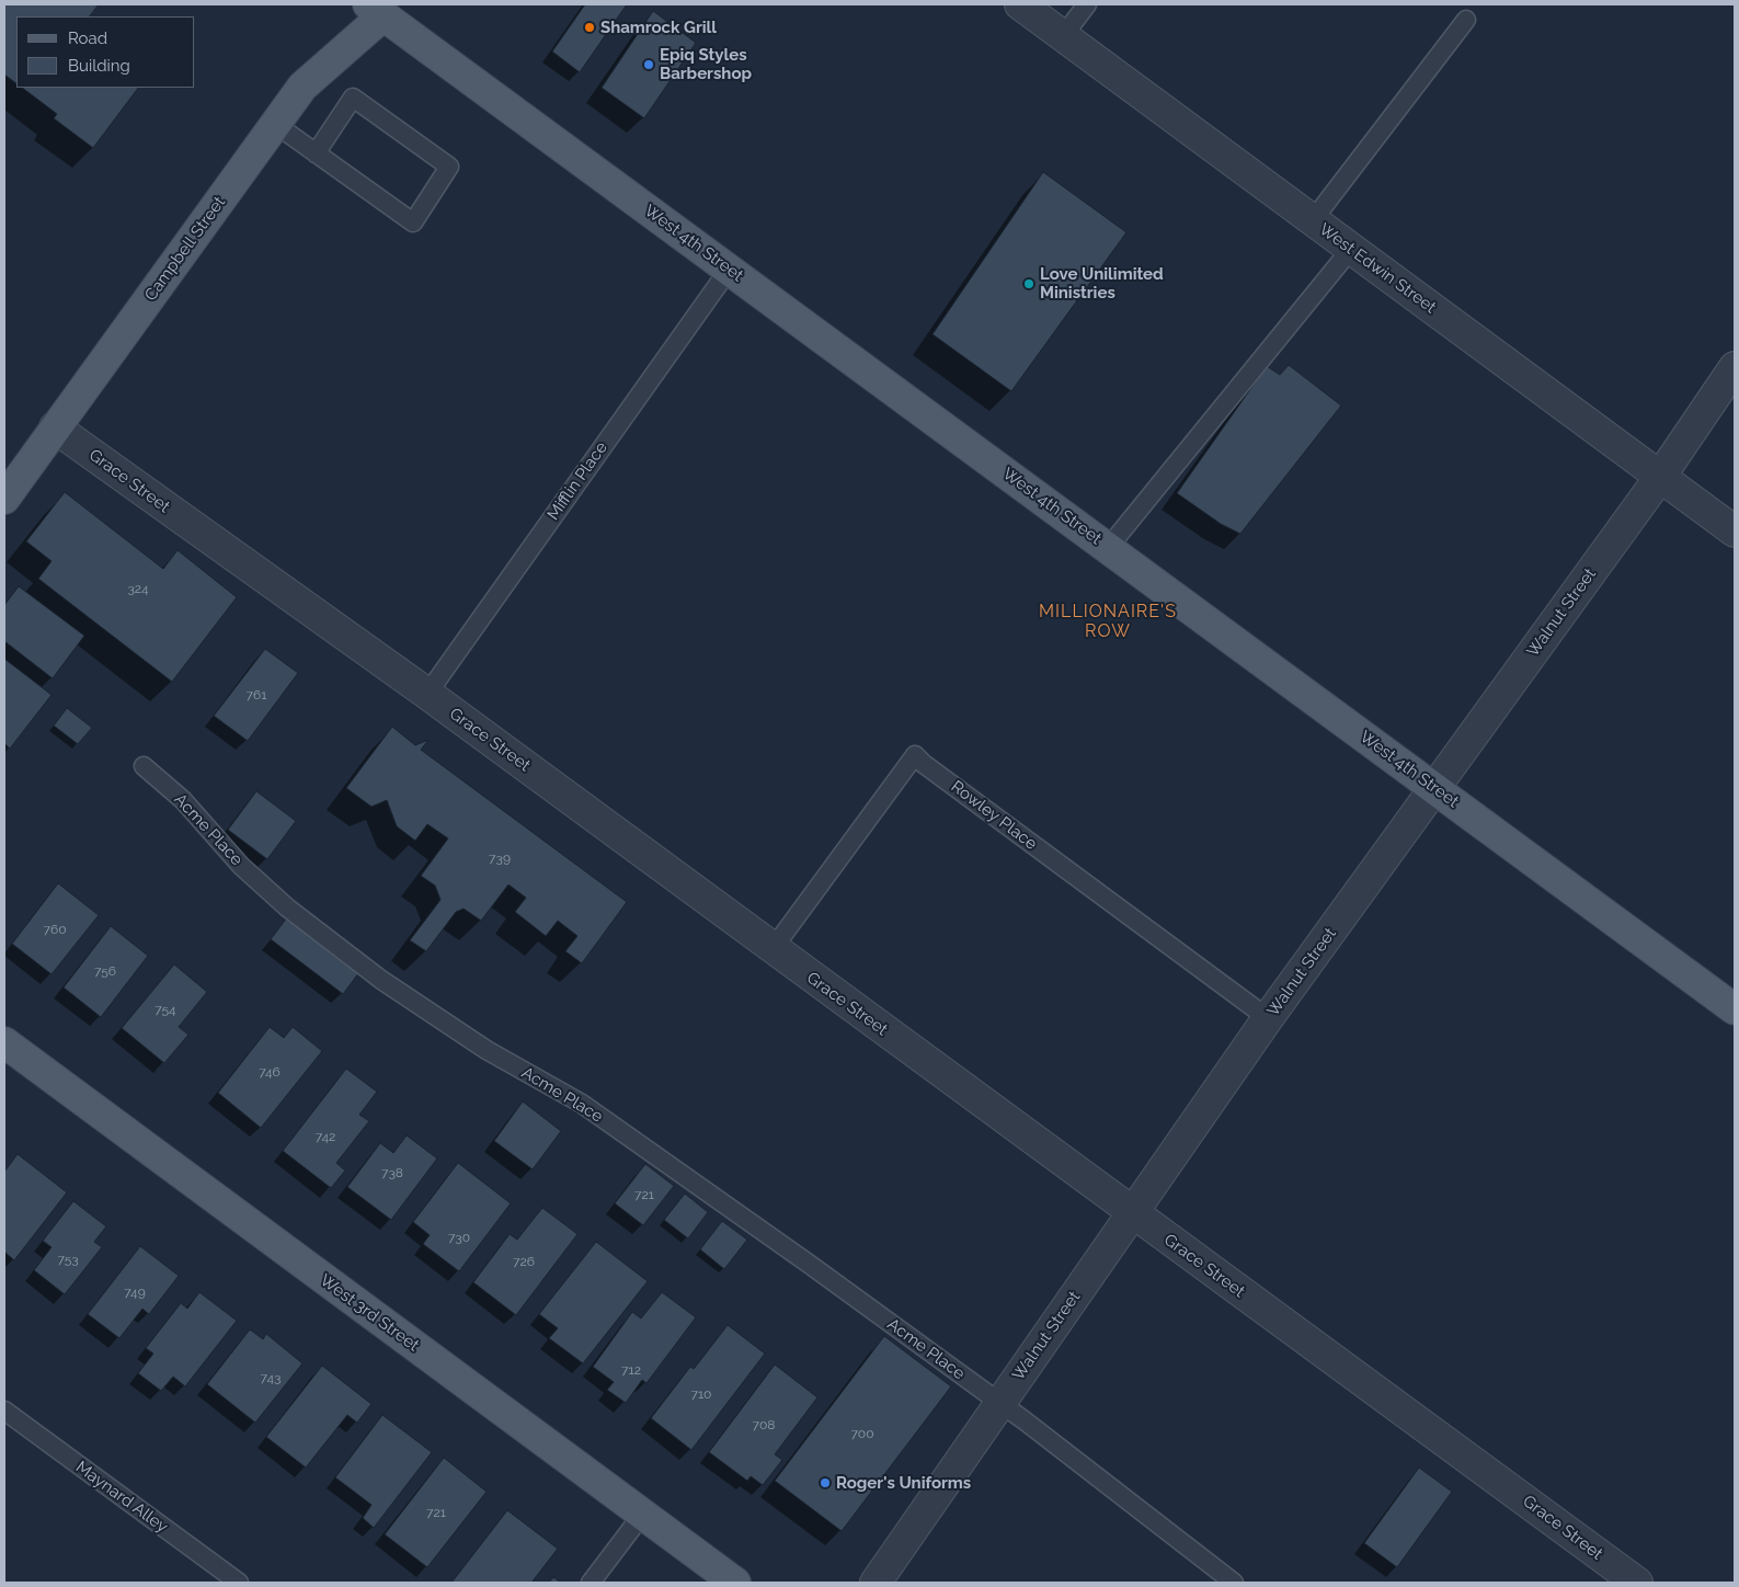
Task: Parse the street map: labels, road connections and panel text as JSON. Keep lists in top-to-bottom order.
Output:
{
  "streets": {
    "main road": ["West 4th Street", "Campbell Street", "West 3rd Street"],
    "street": ["West Edwin Street", "Grace Street", "Walnut Street"],
    "lane": [
      "Mifflin Place",
      "Rowley Place",
      "Acme Place",
      "Maynard Alley"
    ]
  },
  "crossings": [
    ["West 4th Street", "Campbell Street"],
    ["West 4th Street", "Mifflin Place"],
    ["West 4th Street", "Walnut Street"],
    ["Campbell Street", "Grace Street"],
    ["West Edwin Street", "Walnut Street"],
    ["Grace Street", "Mifflin Place"],
    ["Grace Street", "Walnut Street"],
    ["Grace Street", "Rowley Place"],
    ["Walnut Street", "Rowley Place"],
    ["Walnut Street", "Acme Place"]
  ],
  "districts": ["MILLIONAIRE'S ROW"],
  "places": [
    "Shamrock Grill",
    "Epiq Styles Barbershop",
    "Love Unilimited Ministries",
    "Roger's Uniforms"
  ],
  "house_numbers": [
    "324",
    "761",
    "739",
    "760",
    "756",
    "754",
    "746",
    "742",
    "738",
    "721",
    "730",
    "753",
    "726",
    "749",
    "712",
    "743",
    "710",
    "708",
    "700",
    "721"
  ],
  "legend": ["Road", "Building"]
}
